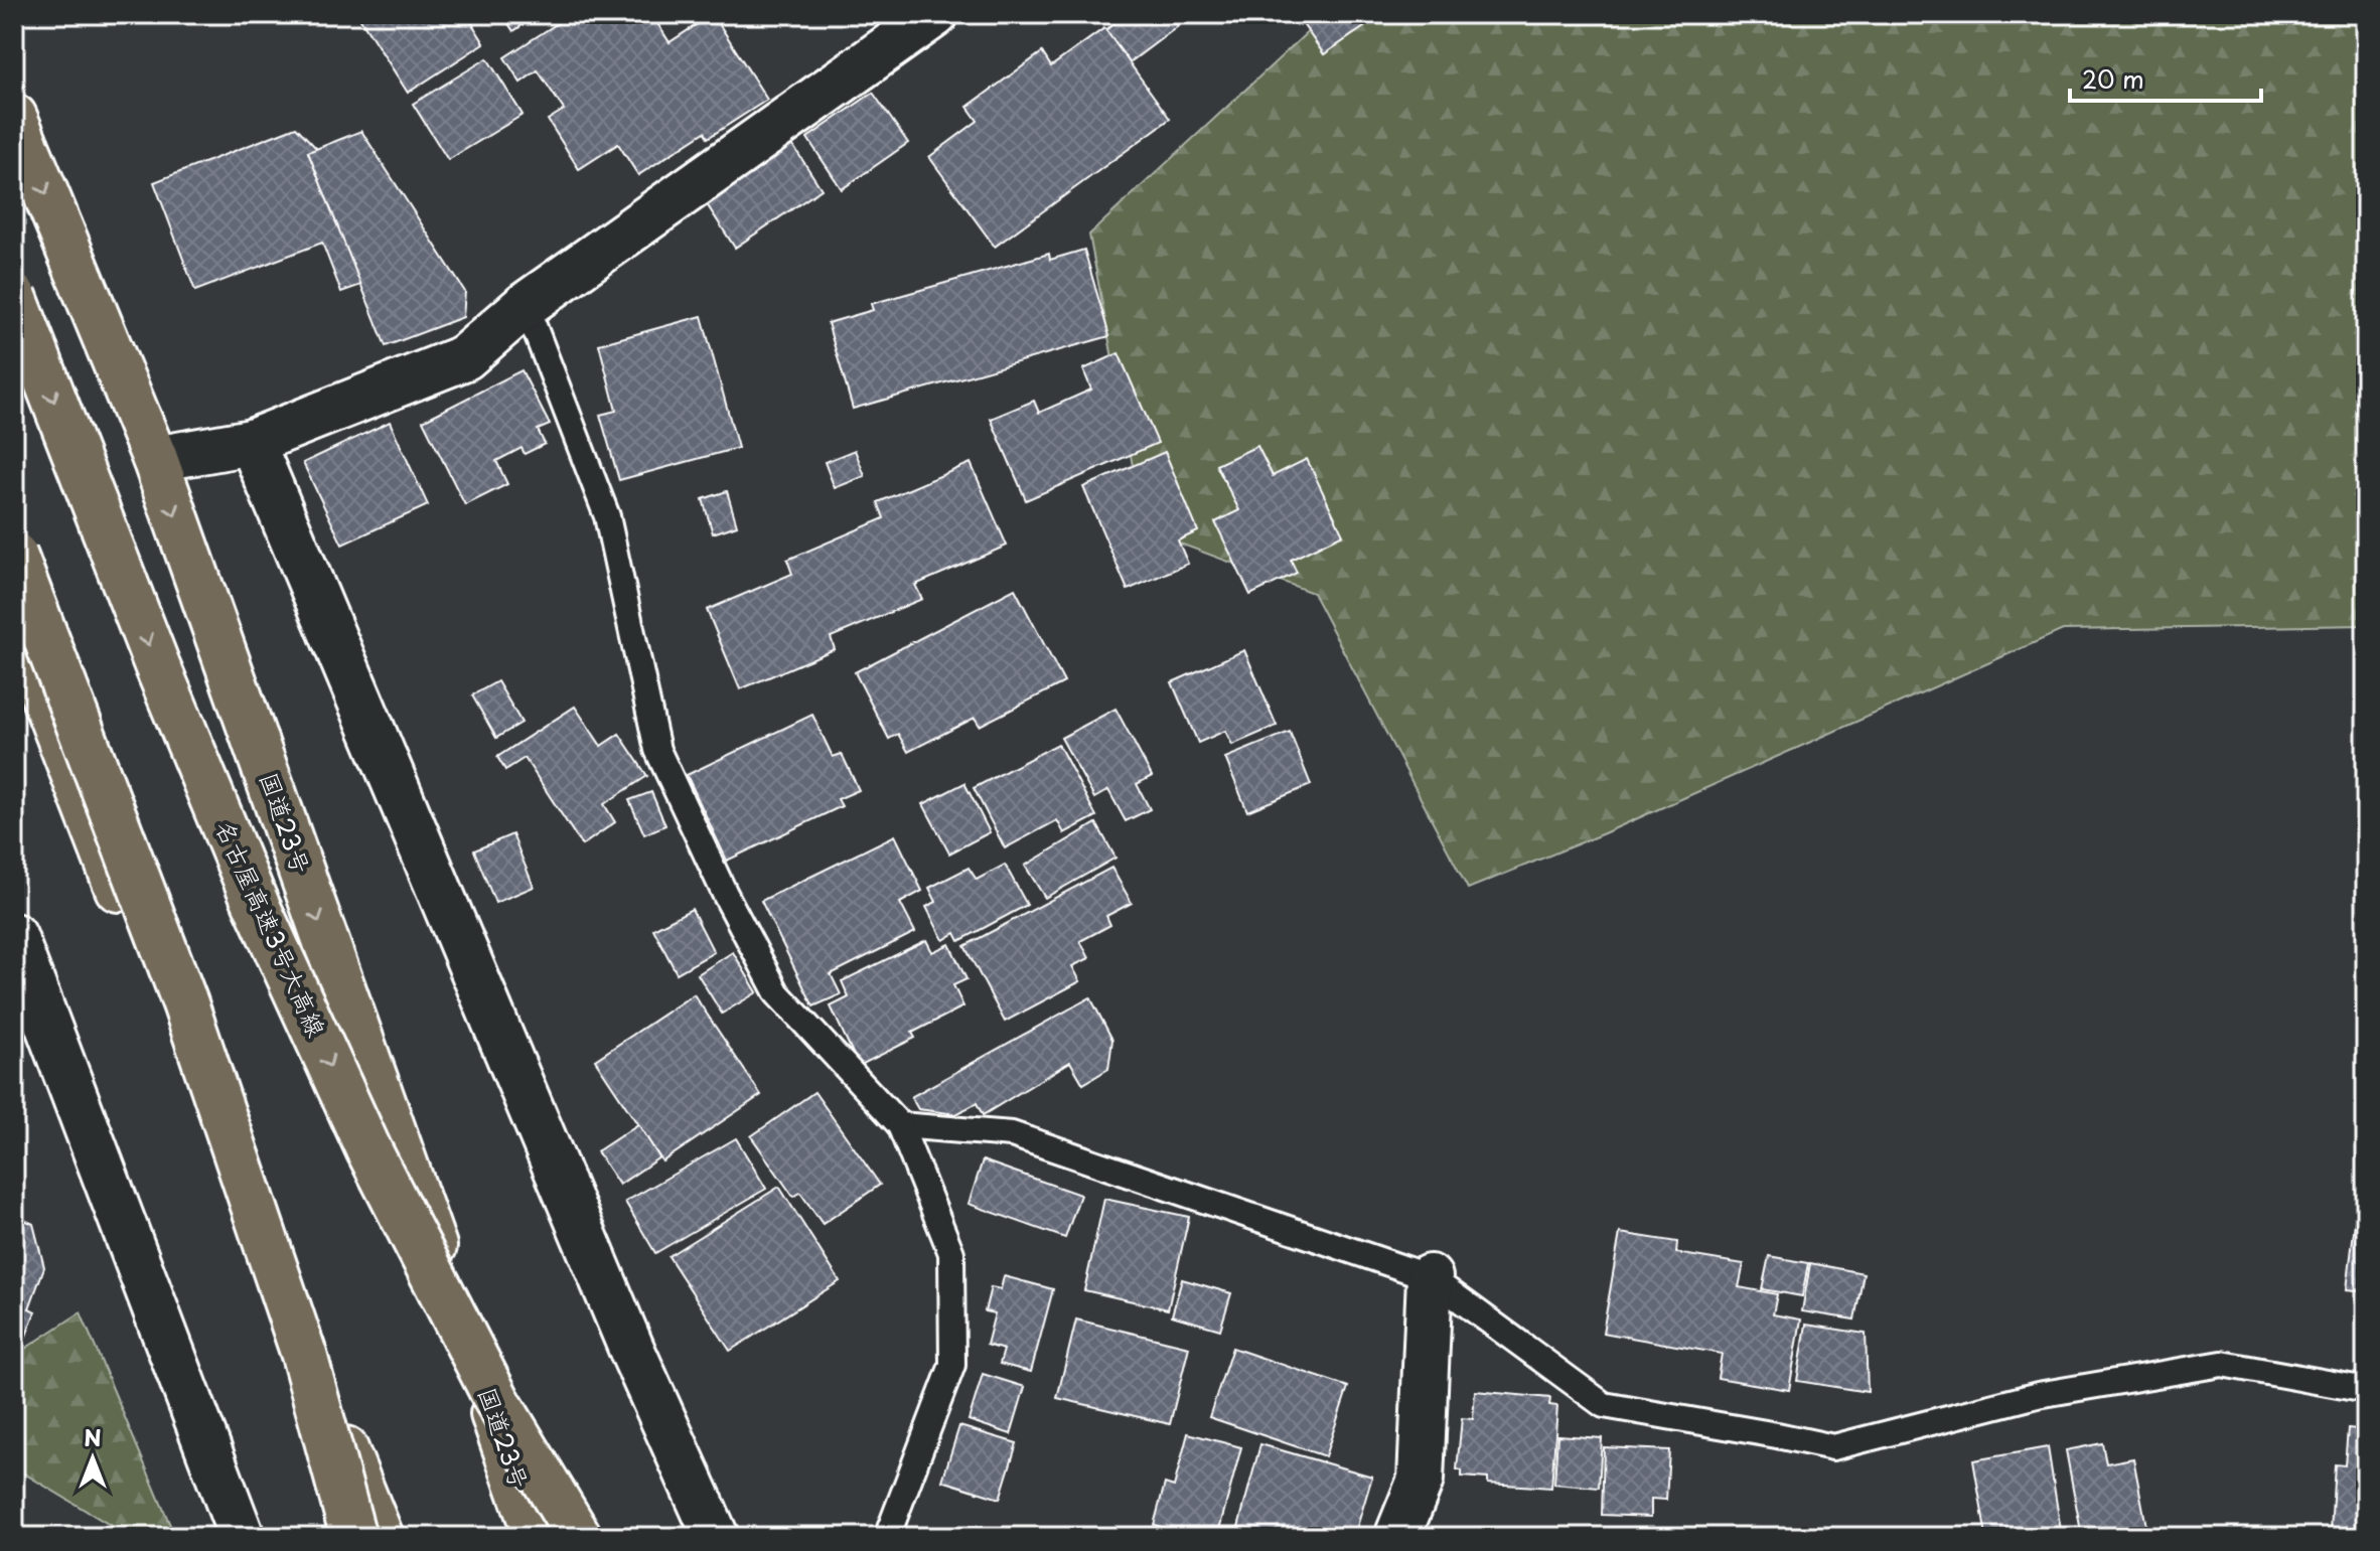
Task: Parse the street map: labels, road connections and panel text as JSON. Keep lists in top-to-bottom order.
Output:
{
  "streets": {
    "highway": ["国道23号", "名古屋高速3号大高線"]
  },
  "scale_bar": "20 m",
  "north": "top"
}
